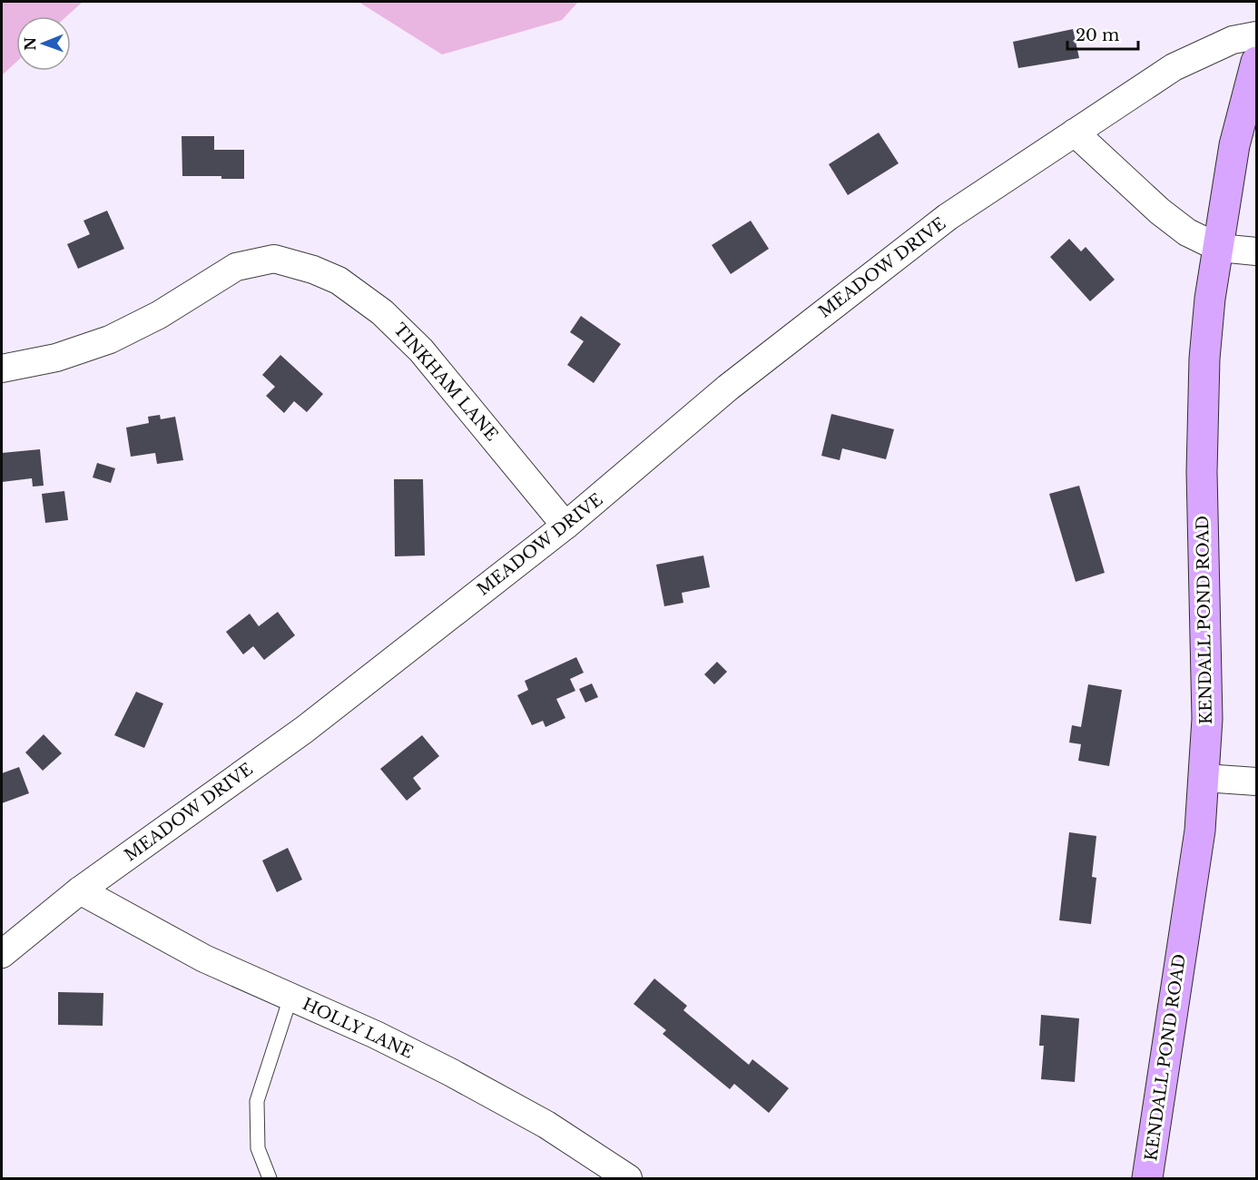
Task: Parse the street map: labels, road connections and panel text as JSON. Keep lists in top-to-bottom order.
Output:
{
  "streets": {
    "street": [
      "MEADOW DRIVE",
      "TINKHAM LANE",
      "KENDALL POND ROAD",
      "HOLLY LANE"
    ]
  },
  "crossings": [
    ["MEADOW DRIVE", "TINKHAM LANE"],
    ["MEADOW DRIVE", "HOLLY LANE"]
  ],
  "scale_bar": "20 m",
  "north": "left"
}
